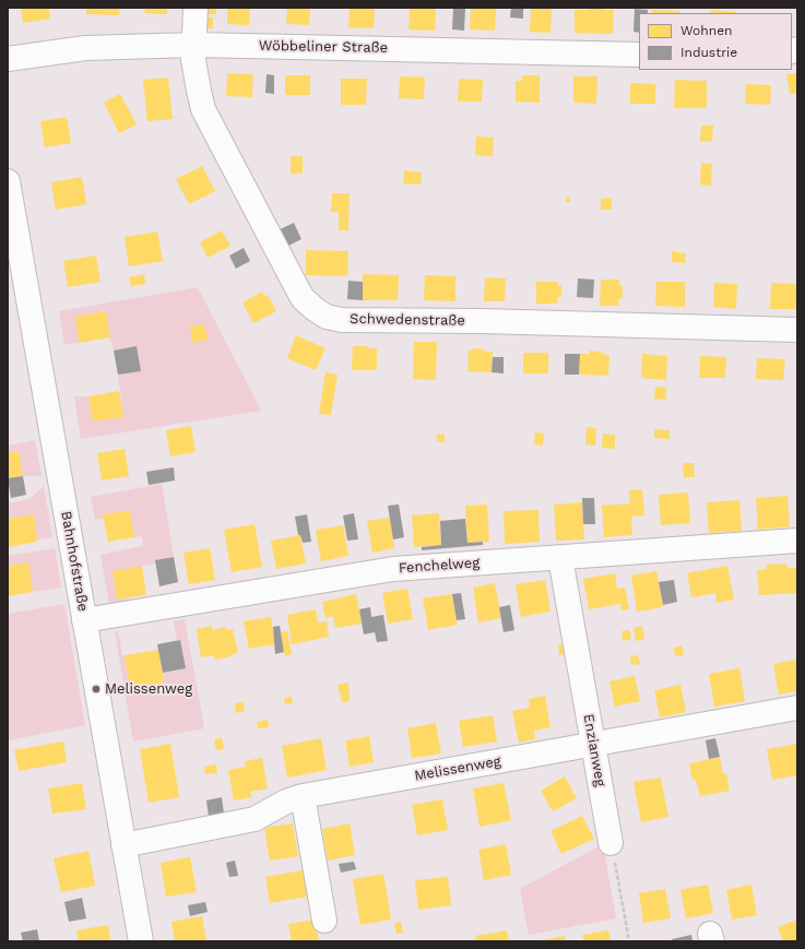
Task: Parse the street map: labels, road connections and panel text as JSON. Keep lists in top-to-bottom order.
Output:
{
  "streets": {
    "street": [
      "Wöbbeliner Straße",
      "Schwedenstraße",
      "Bahnhofstraße",
      "Fenchelweg",
      "Enzianweg",
      "Melissenweg"
    ]
  },
  "crossings": [
    ["Wöbbeliner Straße", "Schwedenstraße"],
    ["Bahnhofstraße", "Fenchelweg"],
    ["Bahnhofstraße", "Melissenweg"],
    ["Fenchelweg", "Enzianweg"],
    ["Enzianweg", "Melissenweg"]
  ],
  "places": ["Melissenweg"],
  "legend": ["Wohnen", "Industrie"]
}
